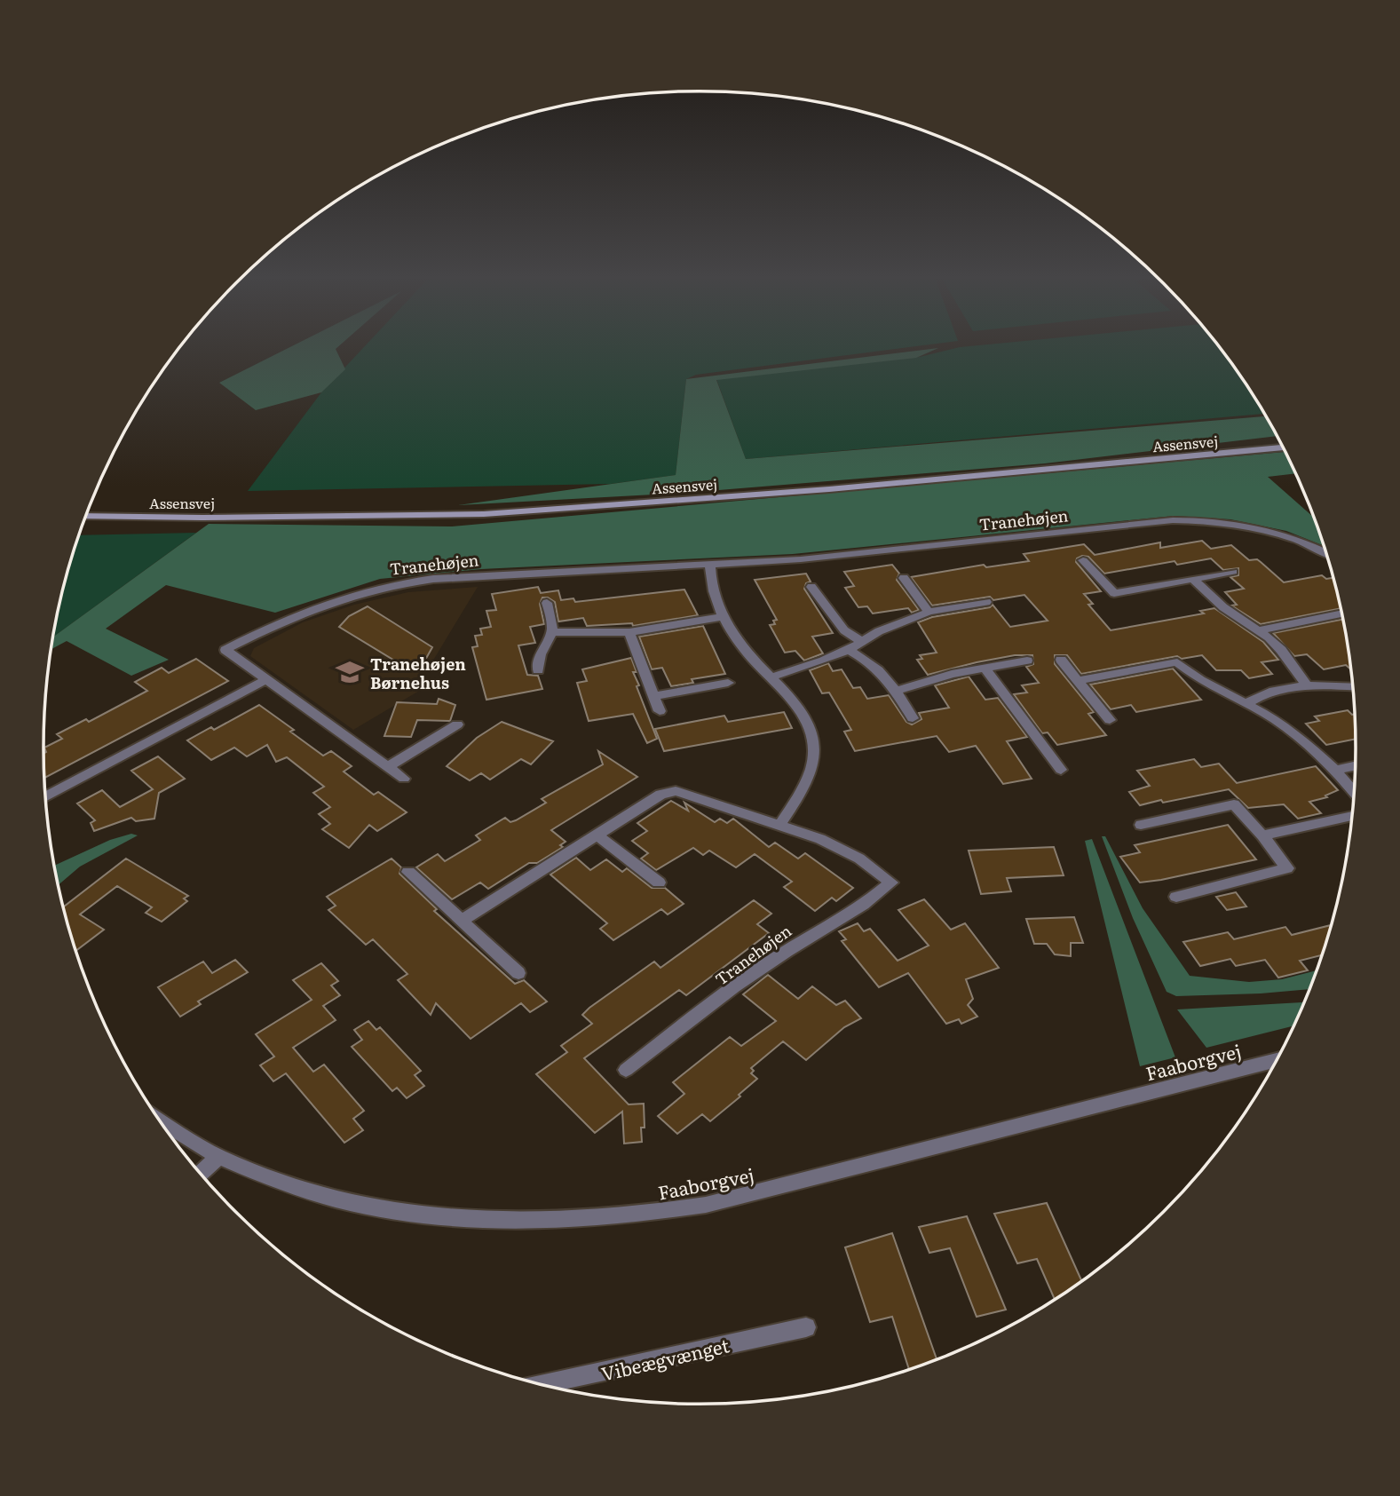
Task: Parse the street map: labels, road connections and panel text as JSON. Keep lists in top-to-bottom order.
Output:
{
  "streets": {
    "main road": ["Assensvej"],
    "street": ["Tranehøjen", "Faaborgvej", "Vibeægvænget"]
  },
  "places": {
    "school or university": ["Tranehøjen Børnehus"]
  }
}
